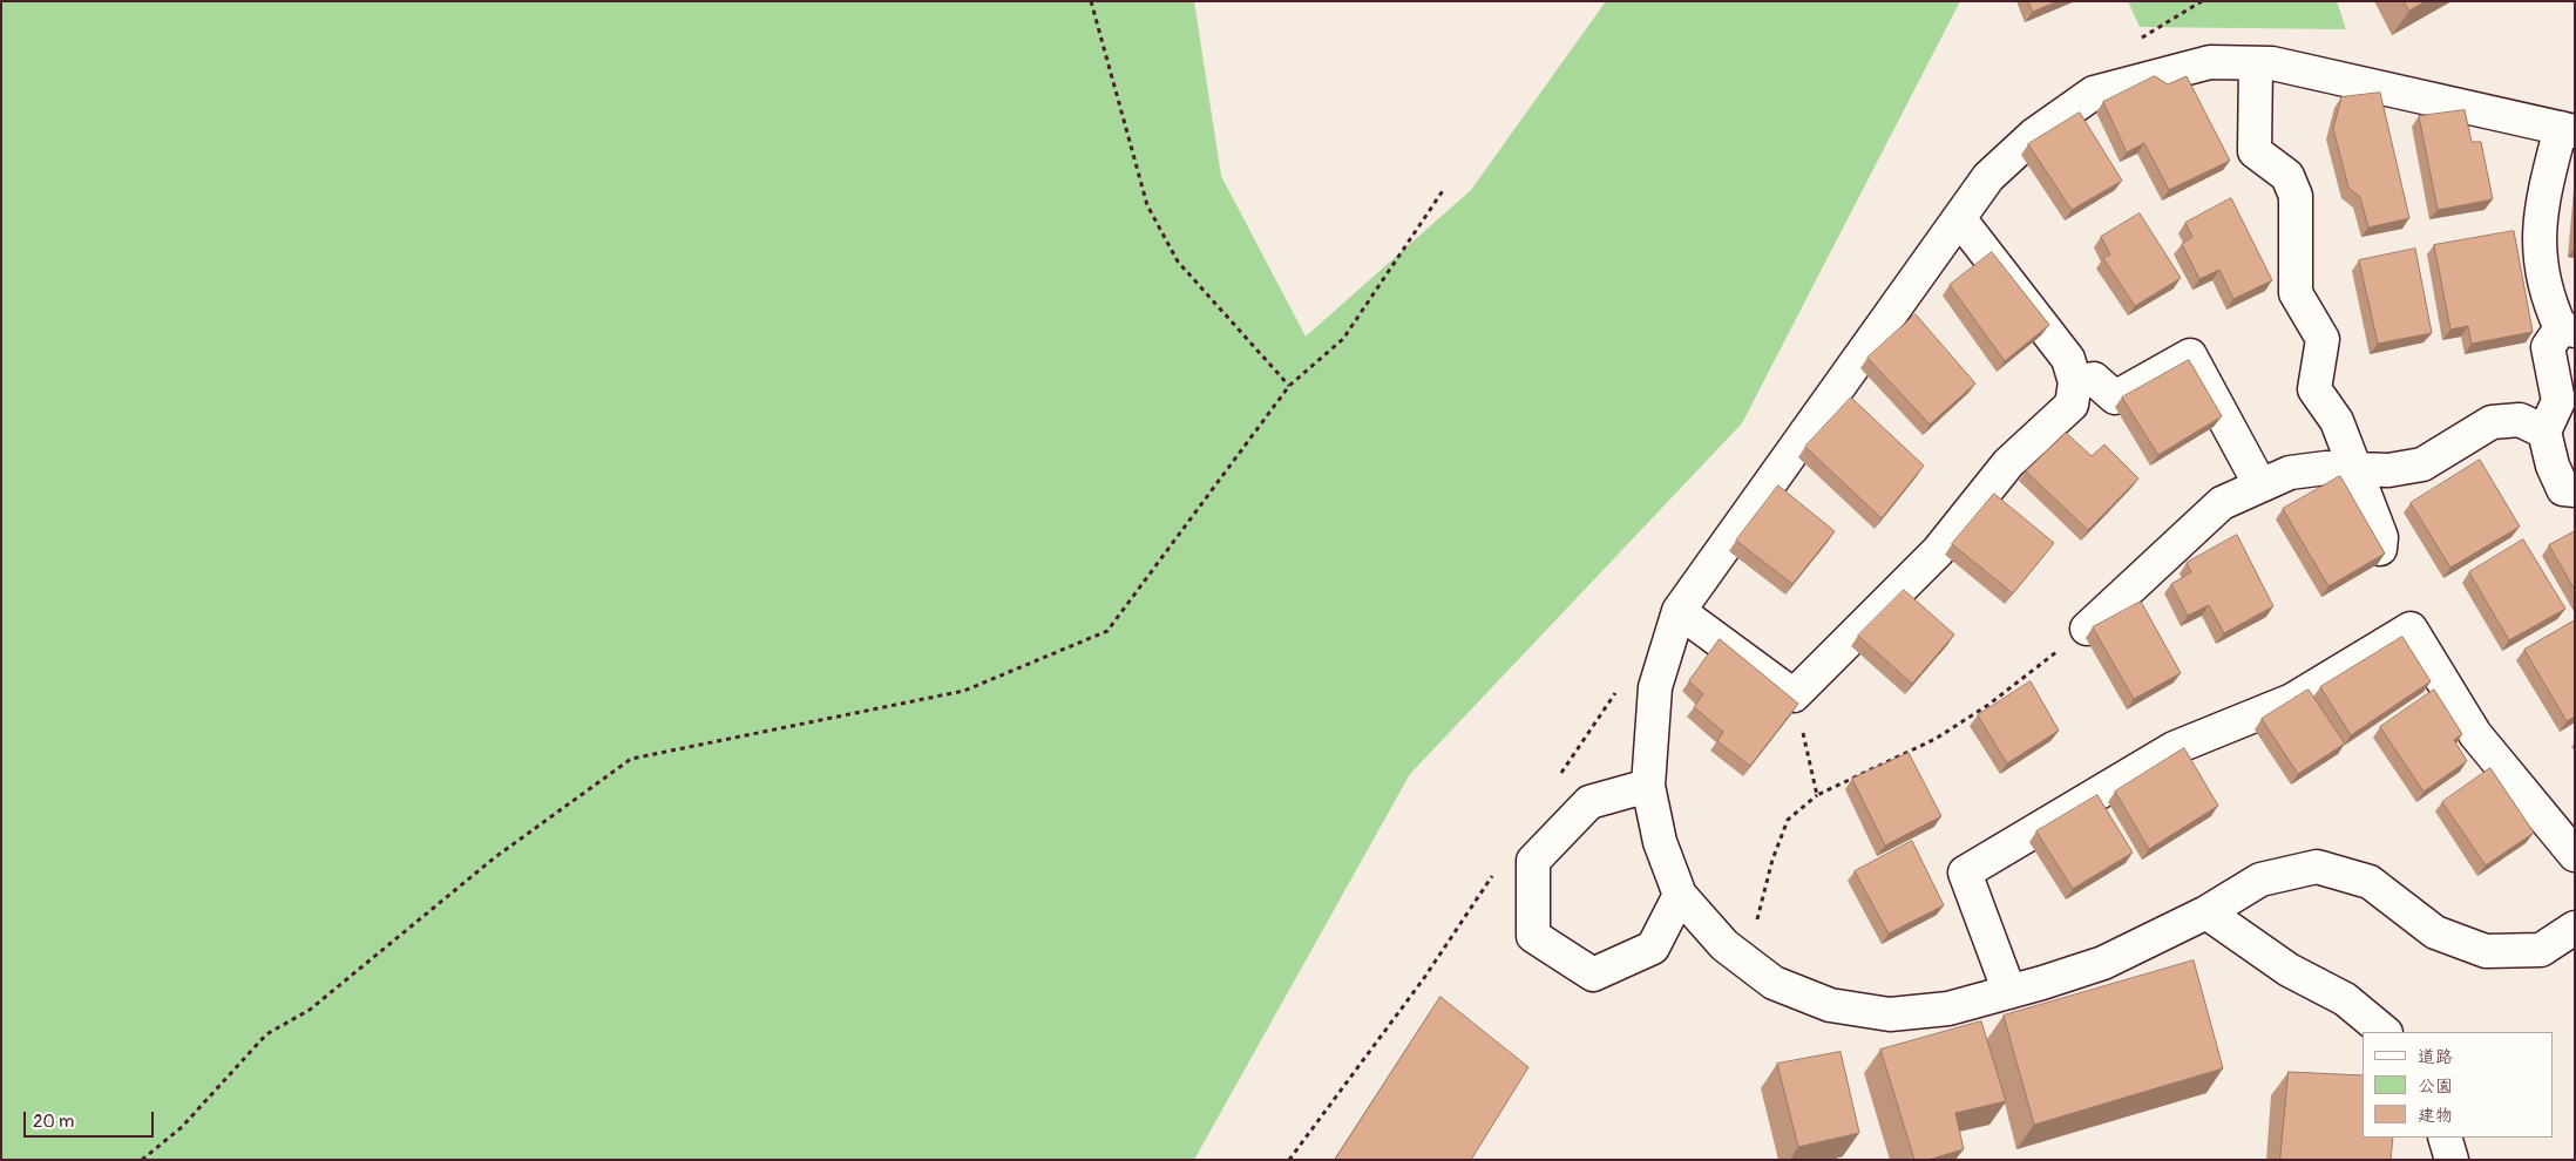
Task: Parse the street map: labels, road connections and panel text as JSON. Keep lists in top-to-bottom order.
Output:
{
  "legend": ["道路", "公園", "建物"],
  "scale_bar": "20 m"
}
